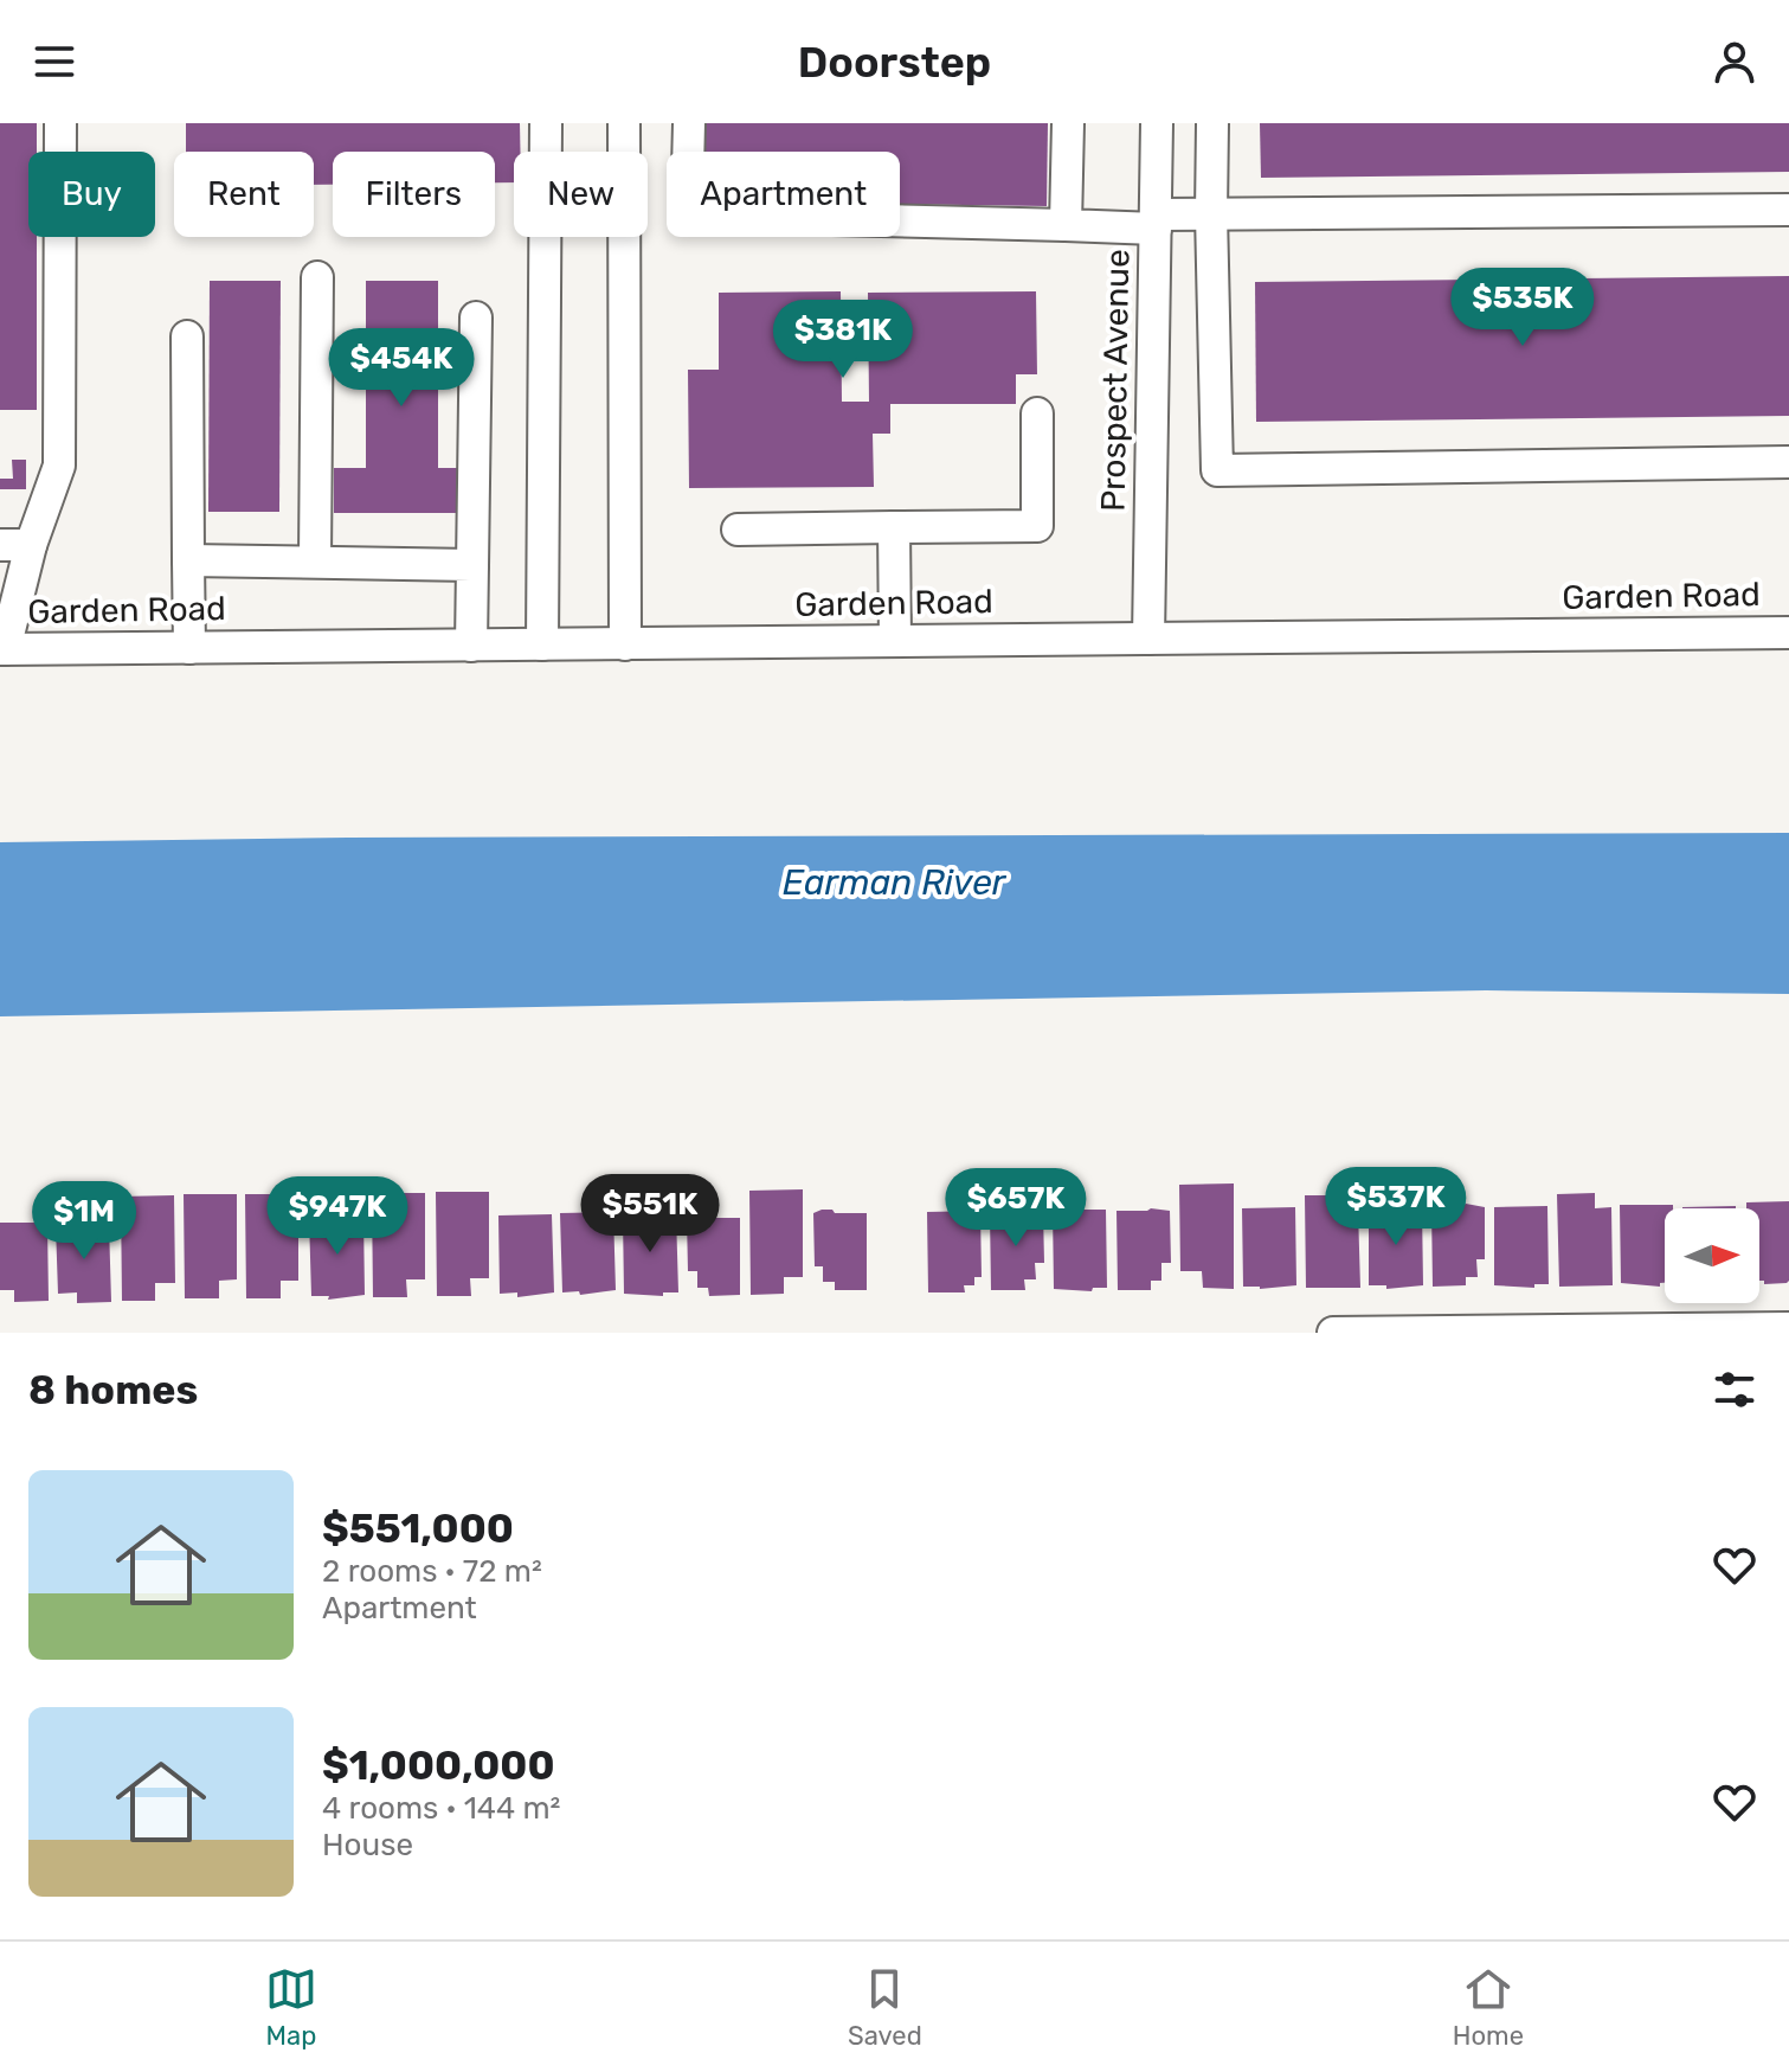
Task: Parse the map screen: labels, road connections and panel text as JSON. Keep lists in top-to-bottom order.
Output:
{
  "streets": {
    "street": ["Prospect Avenue", "Garden Road"]
  },
  "crossings": [
    ["Prospect Avenue", "Garden Road"]
  ],
  "water": ["Earman River"],
  "north": "right",
  "page": {
    "header": "Doorstep",
    "chip": [
      "Buy",
      "Rent",
      "Filters",
      "New",
      "Apartment"
    ],
    "price": [
      "$535K",
      "$381K",
      "$454K",
      "$537K",
      "$657K",
      "$551K",
      "$947K",
      "$1M"
    ],
    "heading": "8 homes",
    "list": [
      {
        "name": "$551,000",
        "note": "2 rooms · 72 m² · Apartment"
      },
      {
        "name": "$1,000,000",
        "note": "4 rooms · 144 m² · House"
      }
    ],
    "tabs": ["Map", "Saved", "Home"]
  }
}
